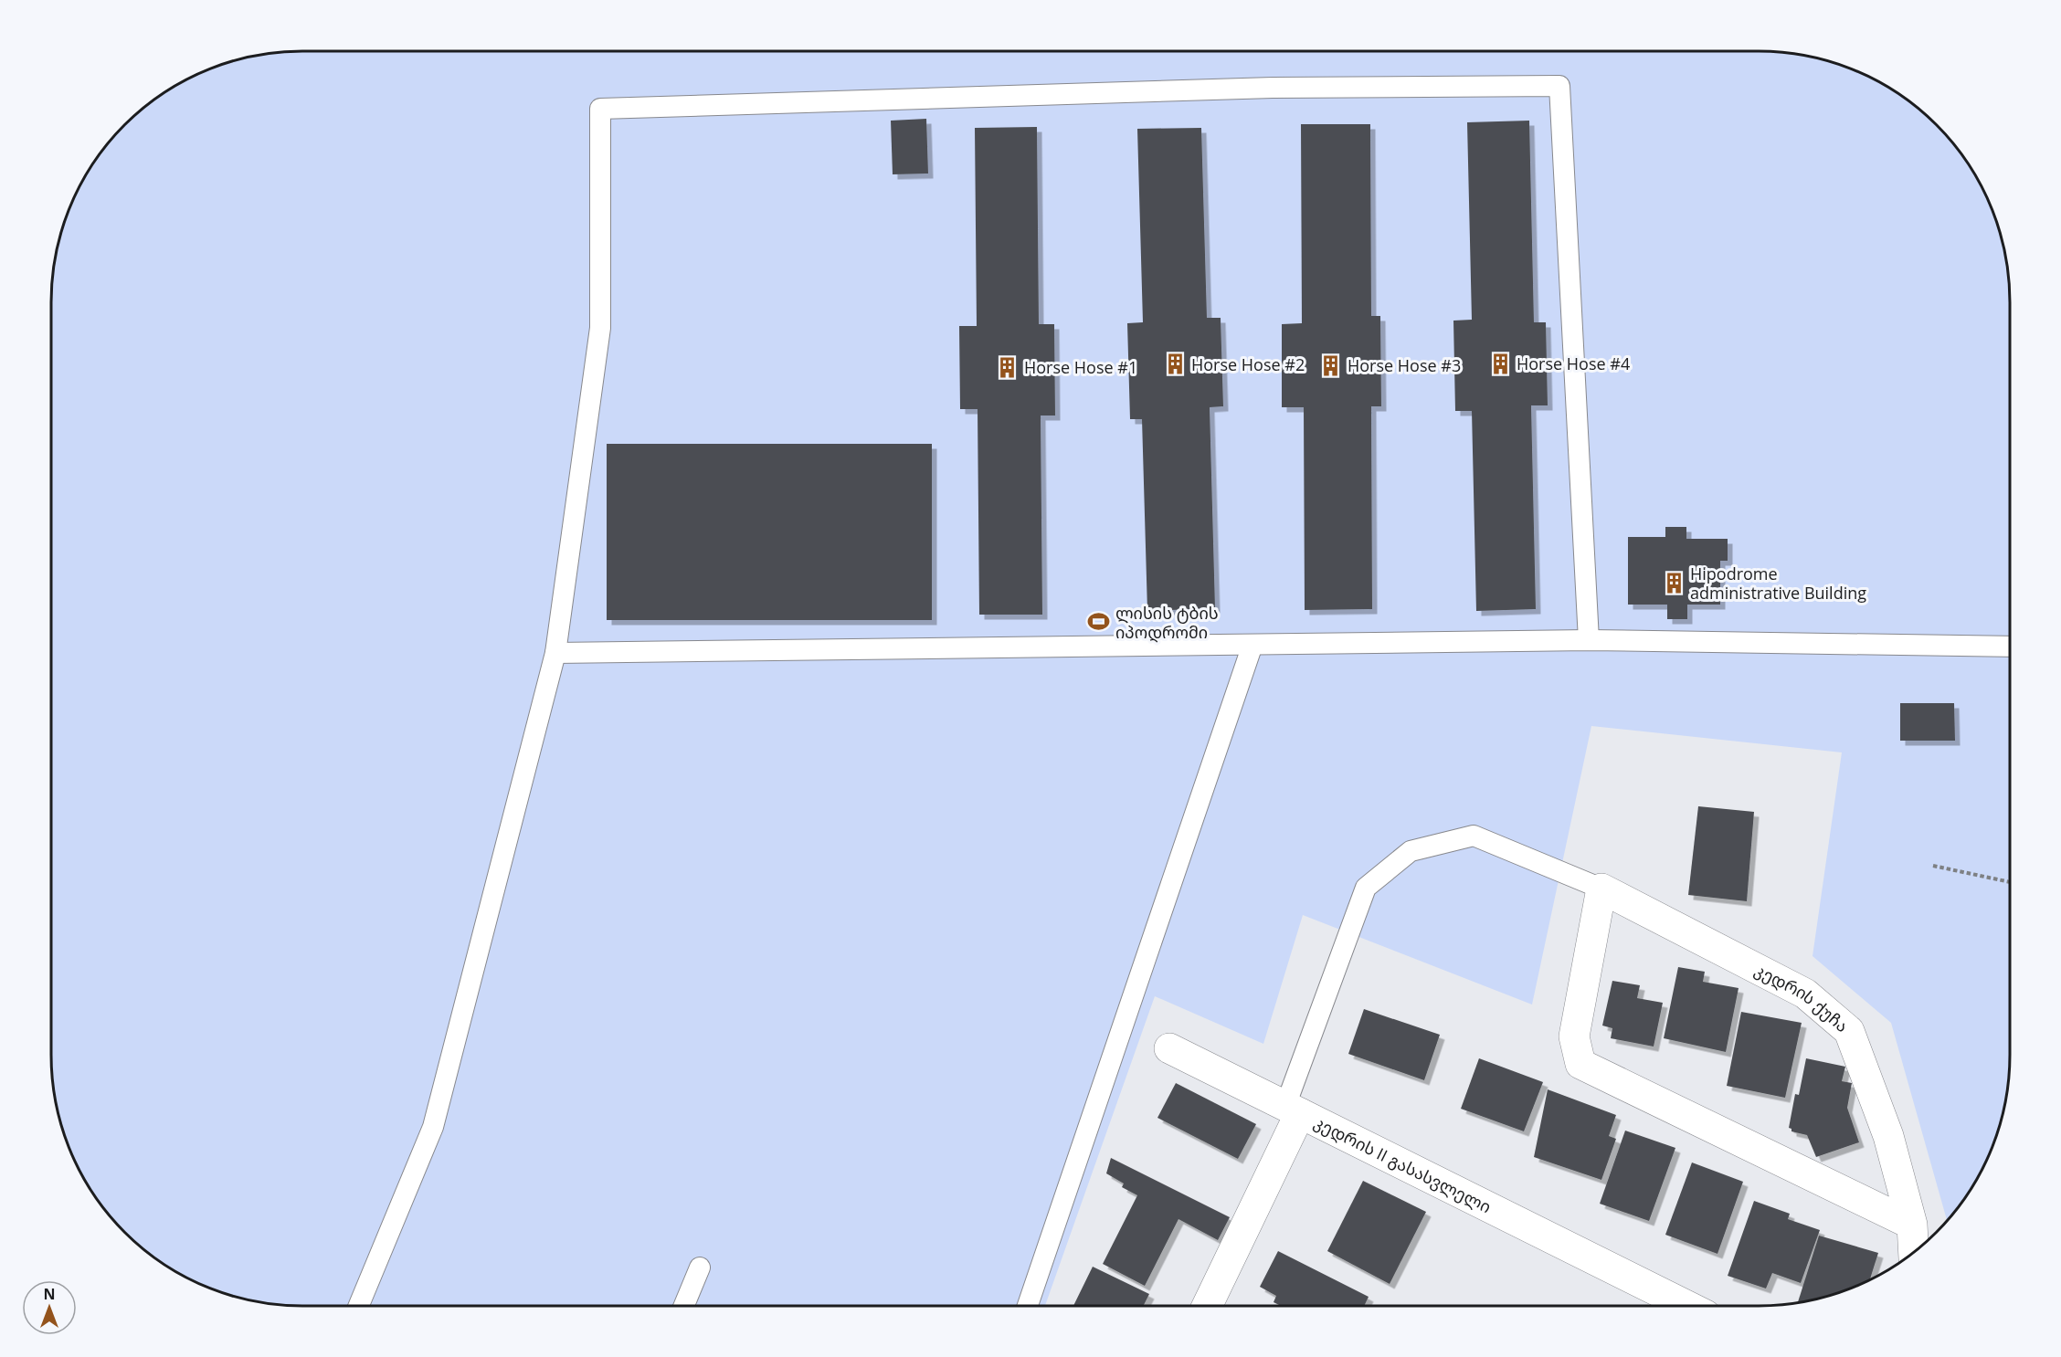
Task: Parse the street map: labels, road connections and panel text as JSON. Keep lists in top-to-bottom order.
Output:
{
  "streets": {
    "street": ["კედრის ქუჩა", "კედრის II გასასვლელი"]
  },
  "places": {
    "building": [
      "Horse Hose #4",
      "Horse Hose #2",
      "Horse Hose #3",
      "Horse Hose #1",
      "Hipodrome administrative Building"
    ],
    "sports": ["ლისის ტბის იპოდრომი"]
  },
  "north": "top"
}
